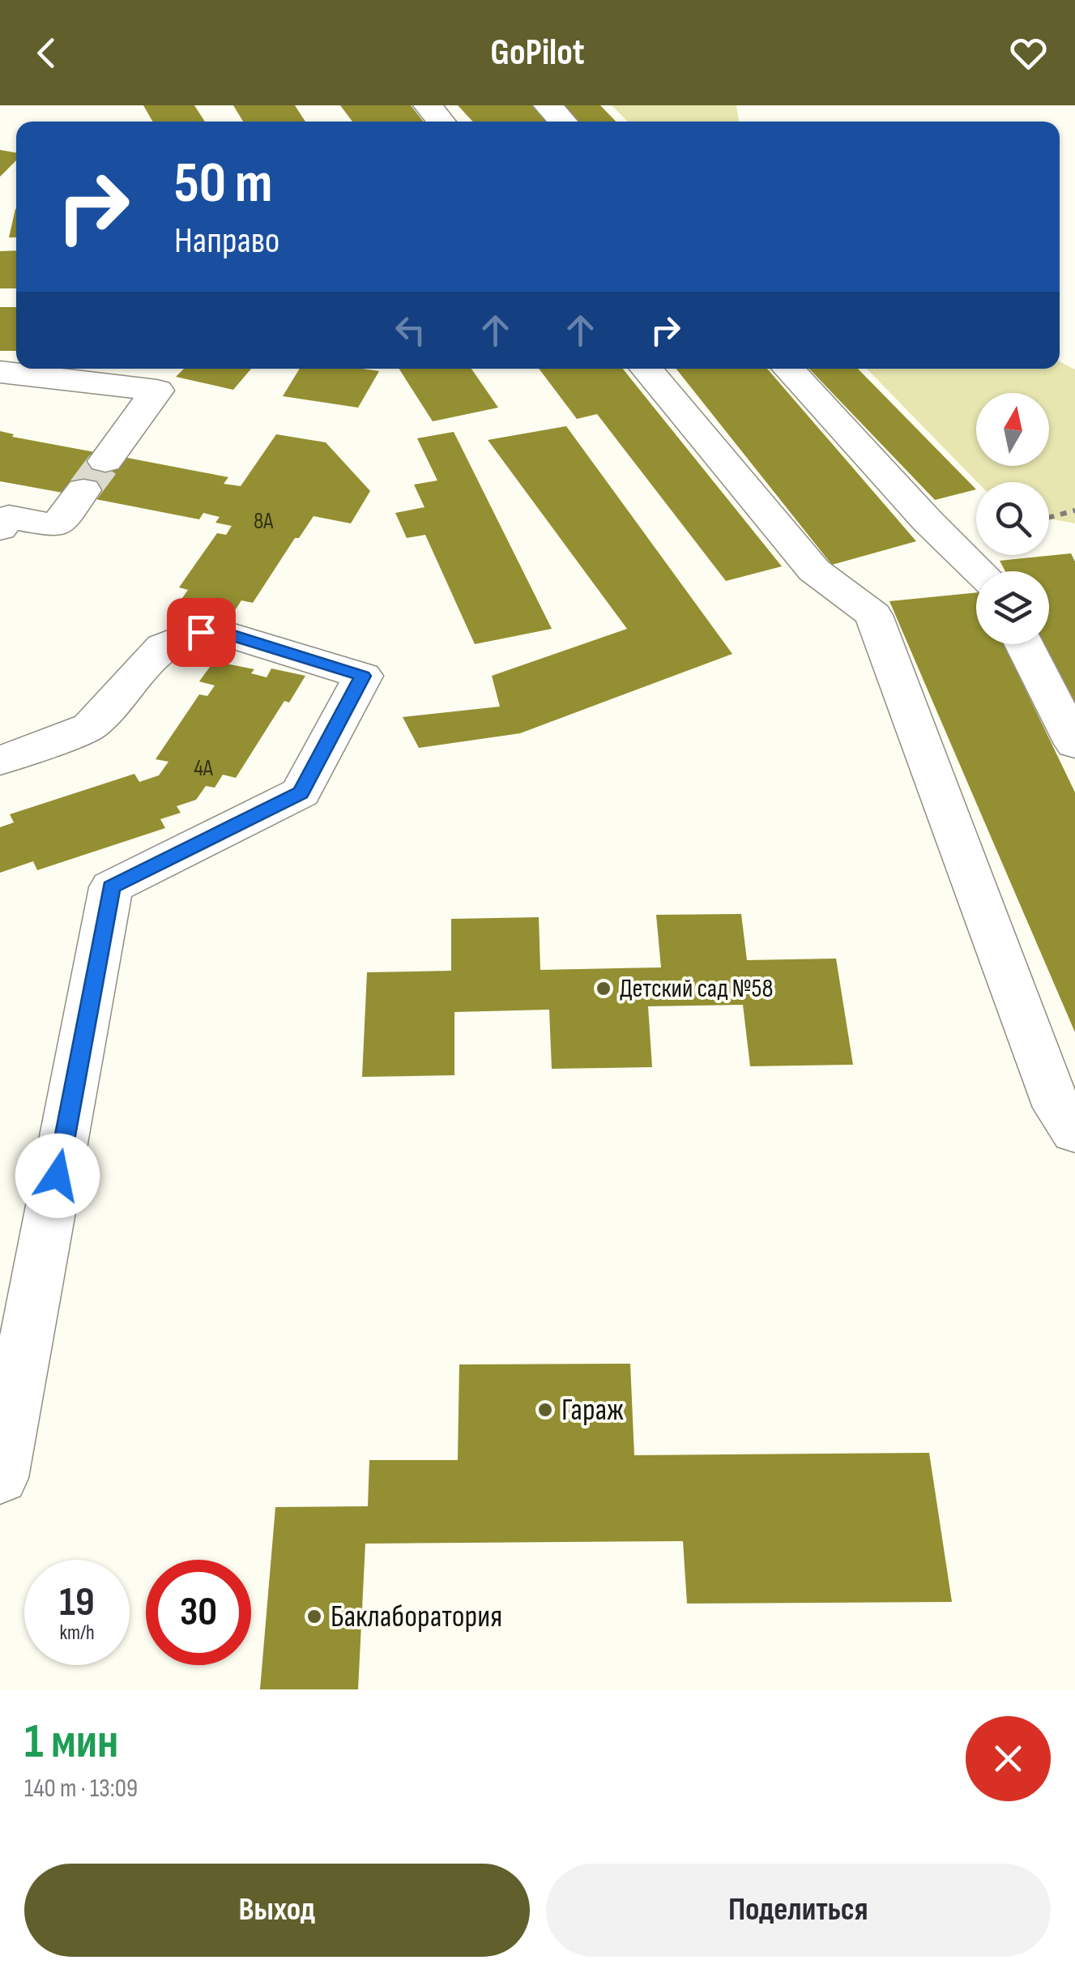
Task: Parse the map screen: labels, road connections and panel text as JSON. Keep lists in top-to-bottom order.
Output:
{
  "places": ["Детский сад №58", "Гараж", "Баклаборатория"],
  "house_numbers": ["8А", "4А"],
  "north": "top",
  "page": {
    "header": "GoPilot",
    "turn": ["50 m", "Направо"],
    "speed": "19 km/h",
    "limit": "30",
    "heading": ["1 мин", "140 m · 13:09"],
    "buttons": ["Выход", "Поделиться"]
  }
}
